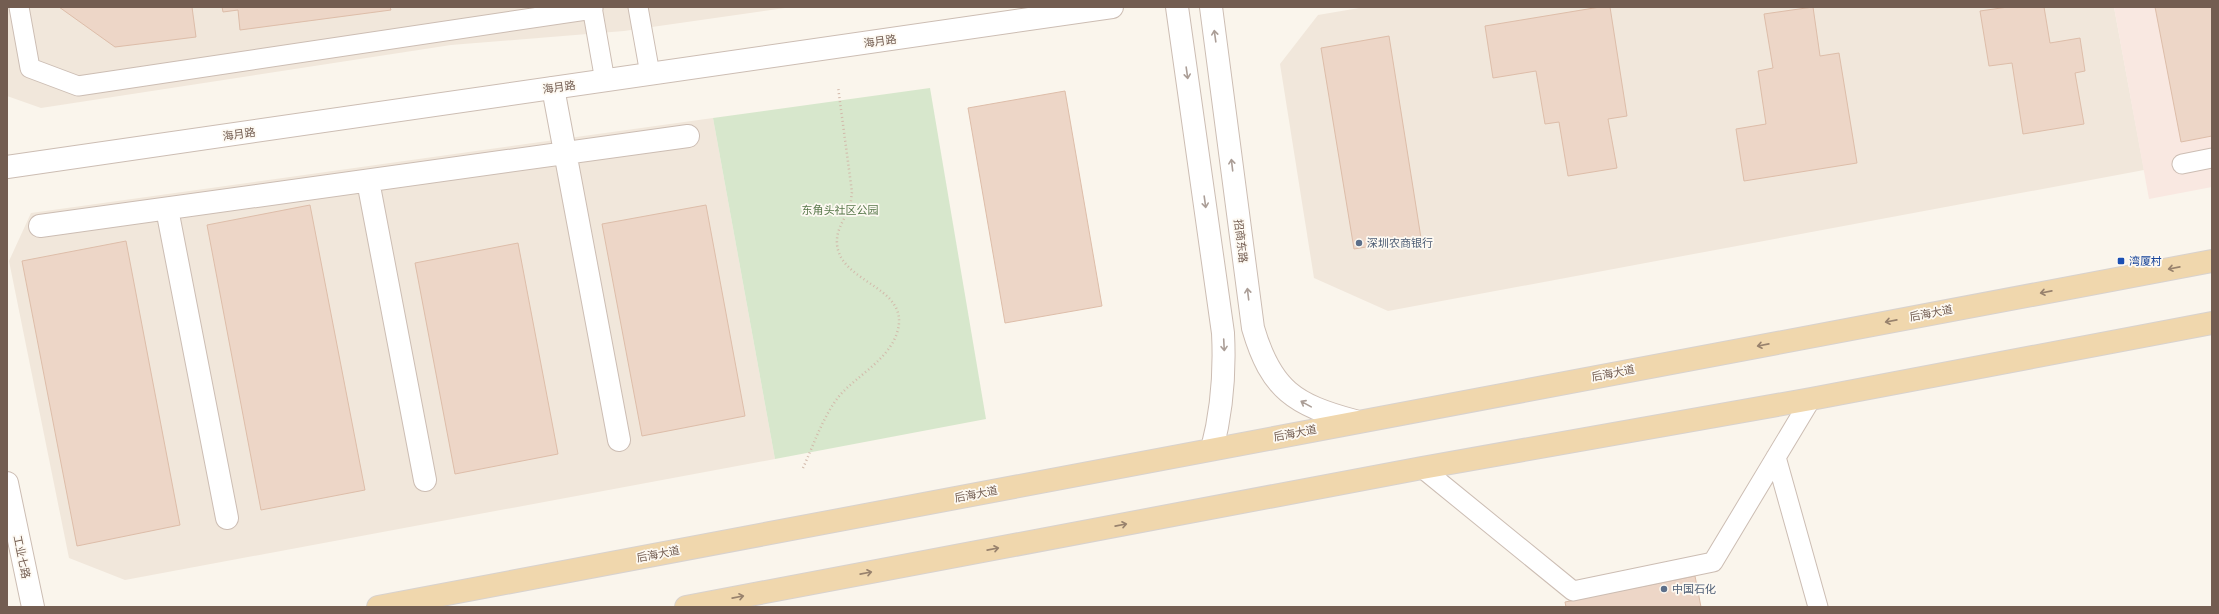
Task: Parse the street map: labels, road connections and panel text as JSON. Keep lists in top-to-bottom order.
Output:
{
  "streets": {
    "main road": ["后海大道"],
    "street": ["海月路", "招商东路", "工业七路"]
  },
  "crossings": [
    ["招商东路", "后海大道"]
  ],
  "parks": ["东角头社区公园"],
  "places": {
    "other": ["深圳农商银行", "中国石化"],
    "transit": ["湾厦村"]
  }
}
